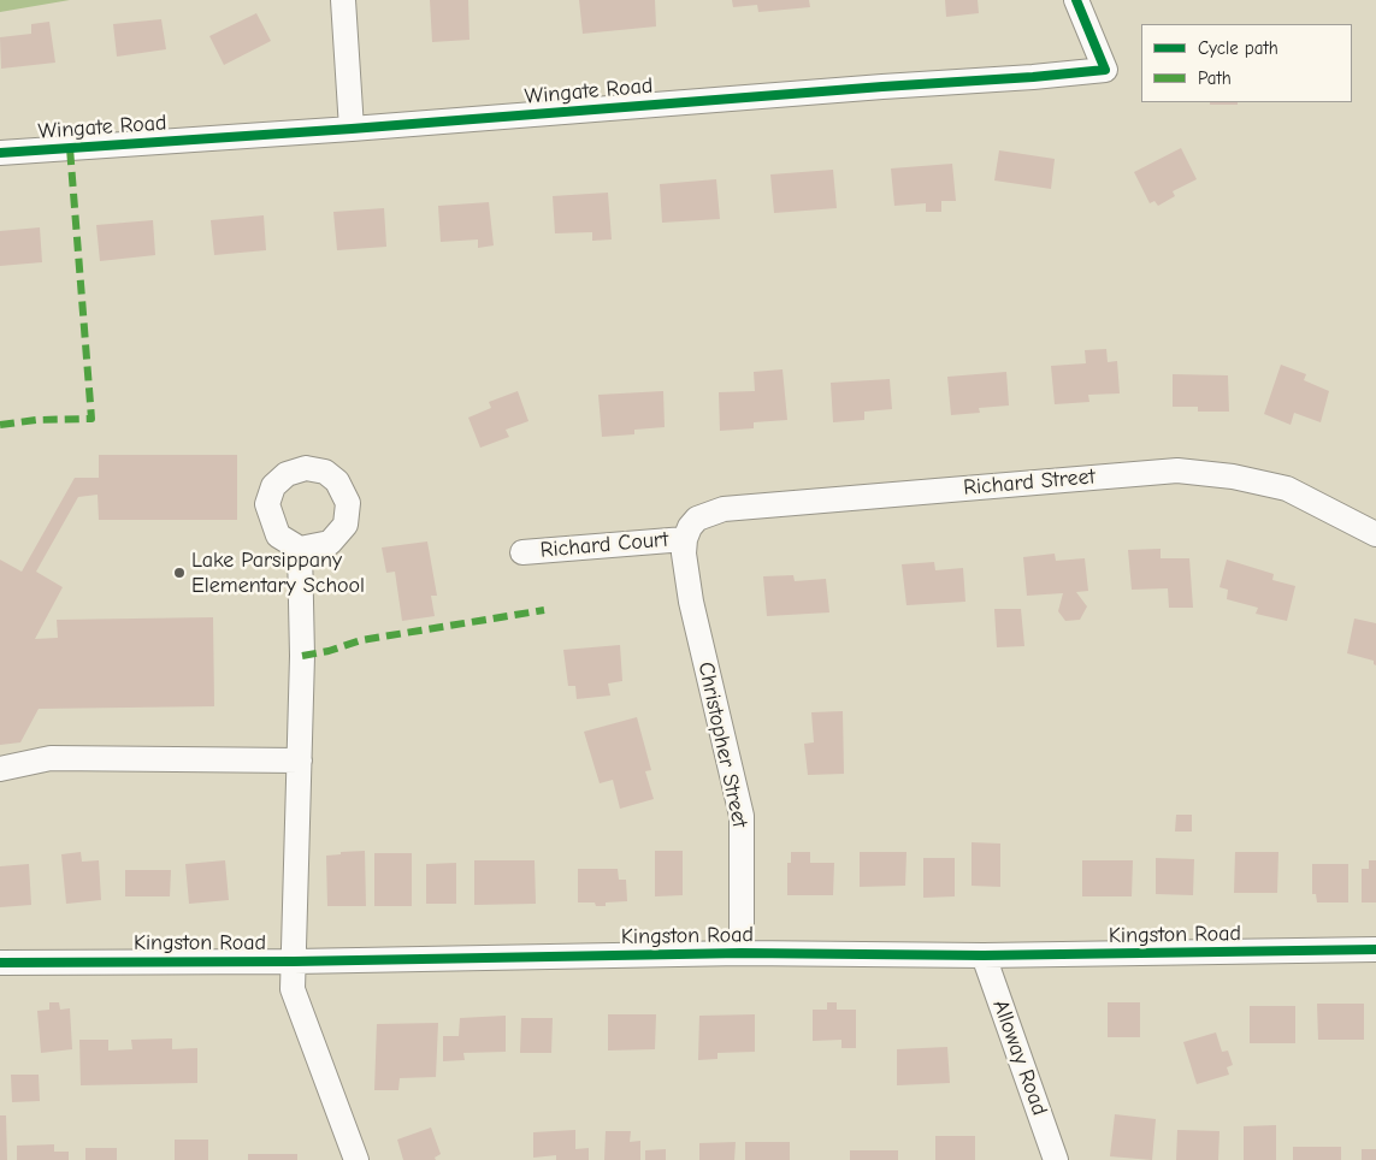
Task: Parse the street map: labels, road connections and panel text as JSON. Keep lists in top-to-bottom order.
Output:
{
  "streets": {
    "street": [
      "Wingate Road",
      "Richard Street",
      "Richard Court",
      "Christopher Street",
      "Kingston Road",
      "Alloway Road"
    ]
  },
  "crossings": [
    ["Richard Street", "Richard Court"],
    ["Richard Street", "Christopher Street"],
    ["Richard Court", "Christopher Street"],
    ["Christopher Street", "Kingston Road"],
    ["Kingston Road", "Alloway Road"]
  ],
  "places": ["Lake Parsippany Elementary School"],
  "legend": ["Cycle path", "Path"]
}
